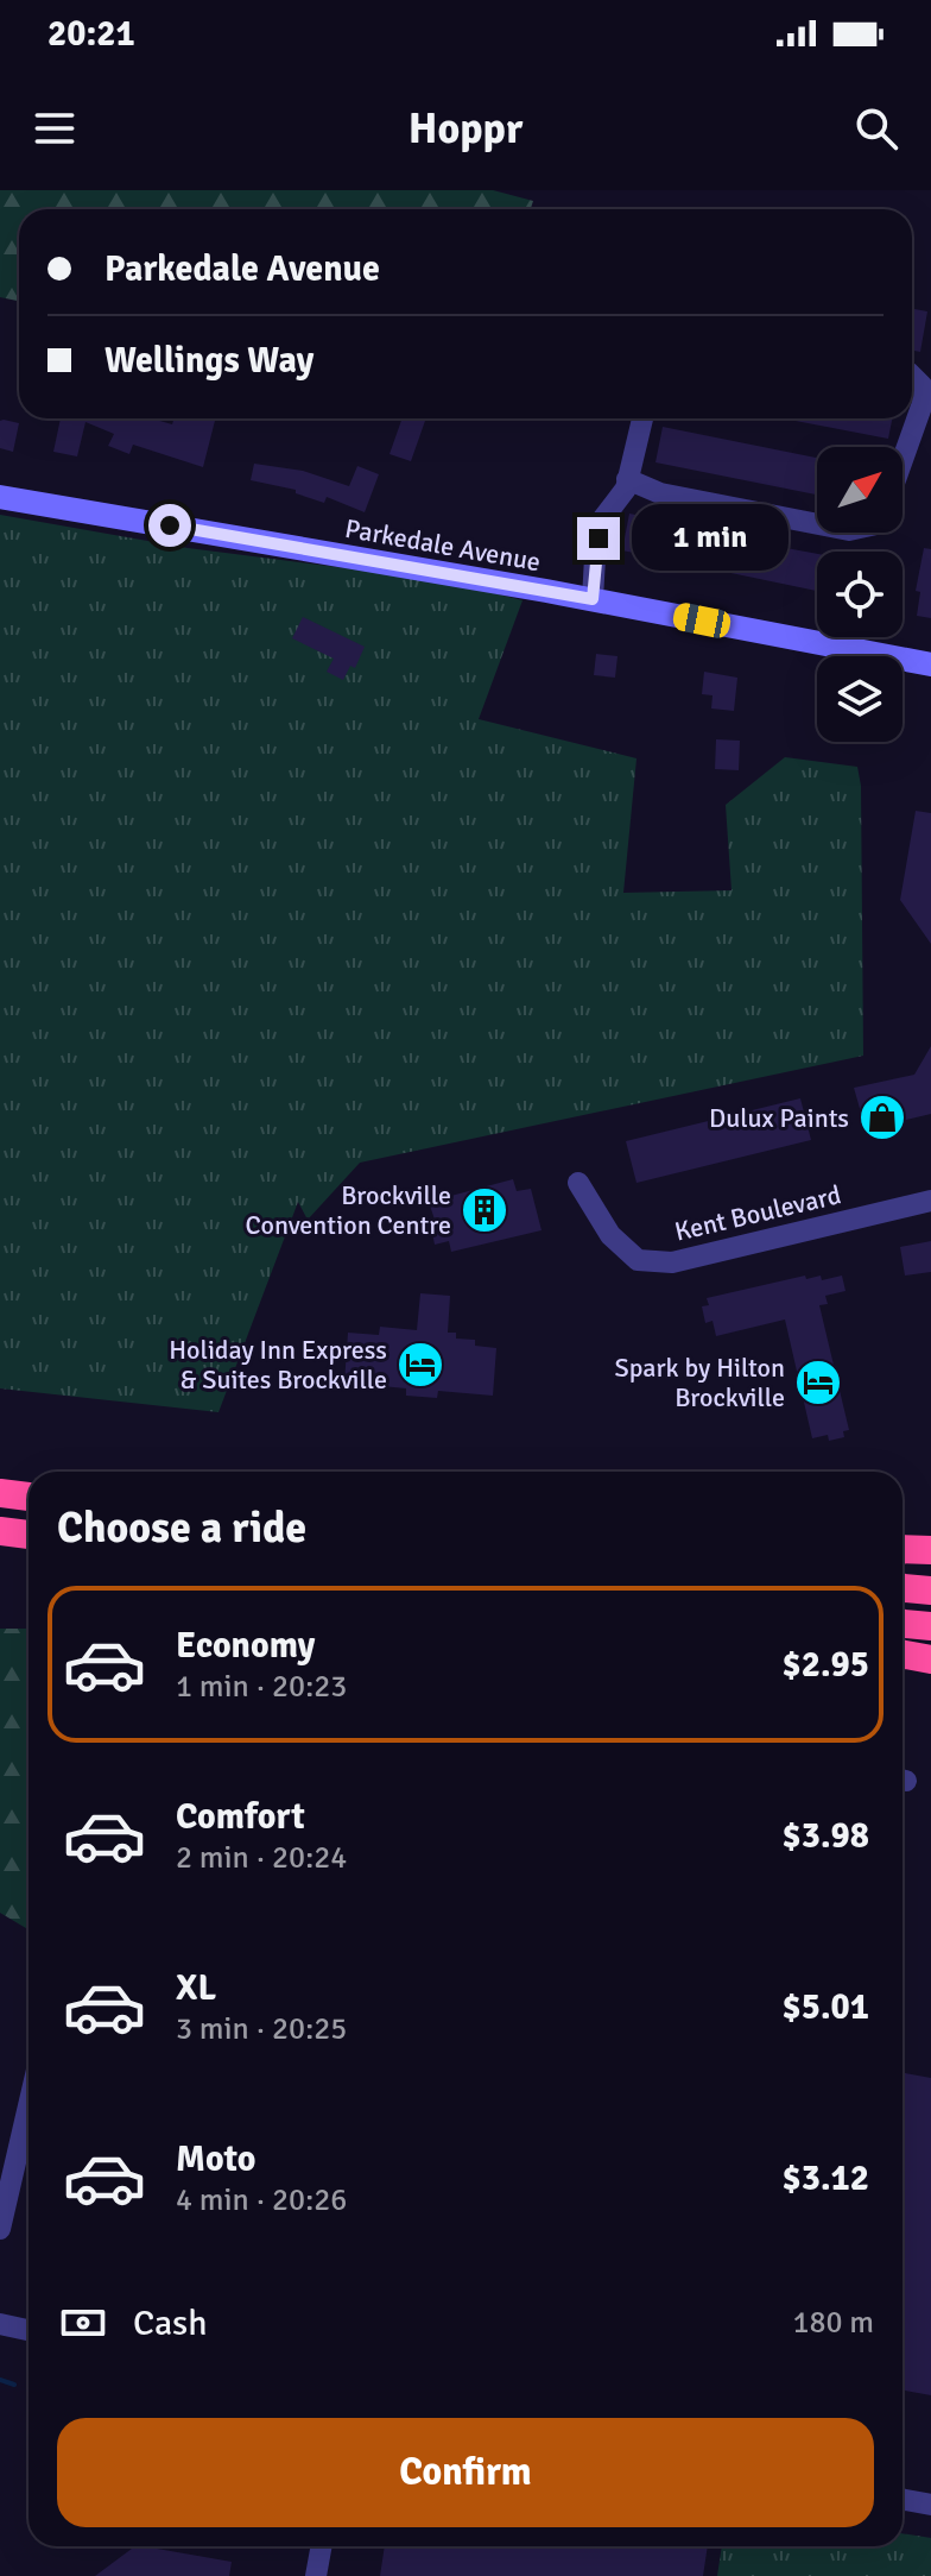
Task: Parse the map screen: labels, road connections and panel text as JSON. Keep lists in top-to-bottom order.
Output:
{
  "streets": {
    "street": ["Parkedale Avenue", "Kent Boulevard"]
  },
  "places": {
    "shop": ["Dulux Paints"],
    "building": ["Brockville Convention Centre"],
    "hotel": ["Holiday Inn Express & Suites Brockville", "Spark by Hilton Brockville"]
  },
  "north": "top right",
  "page": {
    "status": "20:21",
    "header": "Hoppr",
    "banner": ["Parkedale Avenue", "Wellings Way"],
    "bubble": "1 min",
    "heading": "Choose a ride",
    "list": [
      {
        "name": "Economy",
        "note": "1 min · 20:23",
        "value": "$2.95"
      },
      {
        "name": "Comfort",
        "note": "2 min · 20:24",
        "value": "$3.98"
      },
      {
        "name": "XL",
        "note": "3 min · 20:25",
        "value": "$5.01"
      },
      {
        "name": "Moto",
        "note": "4 min · 20:26",
        "value": "$3.12"
      }
    ],
    "pay": ["Cash", "180 m"],
    "buttons": "Confirm"
  }
}
